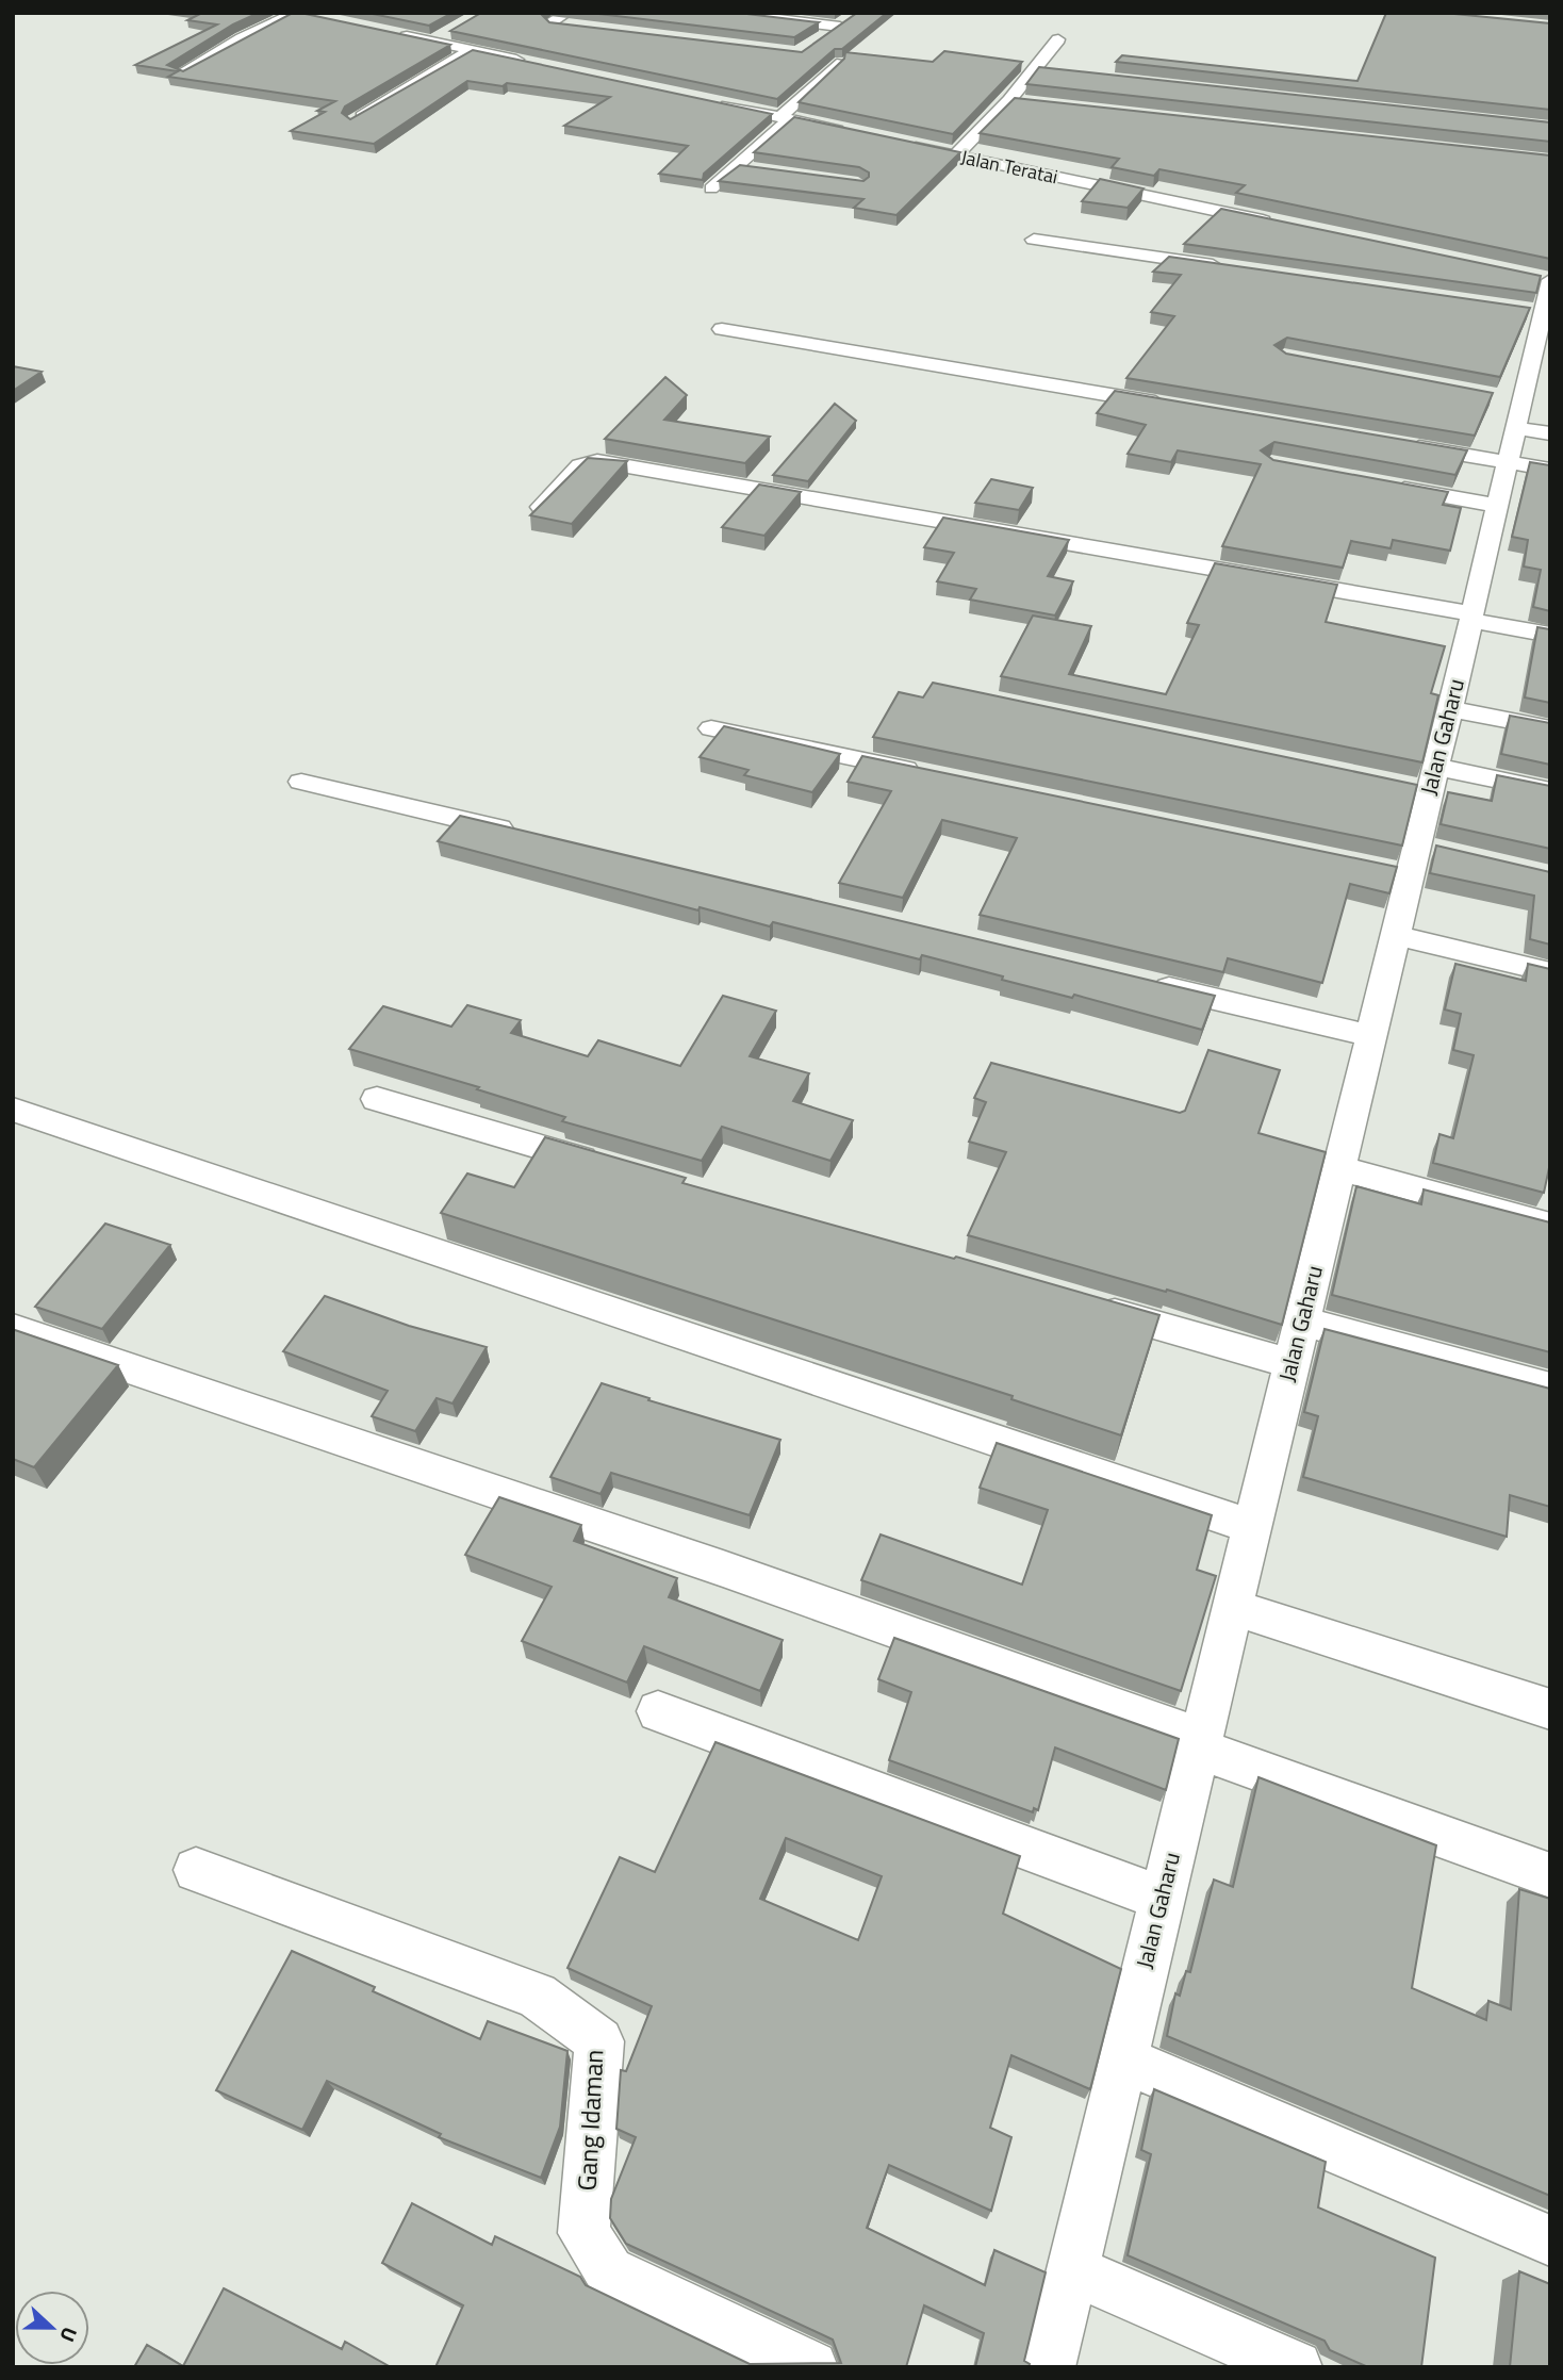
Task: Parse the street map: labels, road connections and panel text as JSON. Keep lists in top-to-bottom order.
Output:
{
  "streets": {
    "street": ["Jalan Teratai", "Jalan Gaharu", "Gang Idaman"]
  },
  "north": "right"
}
